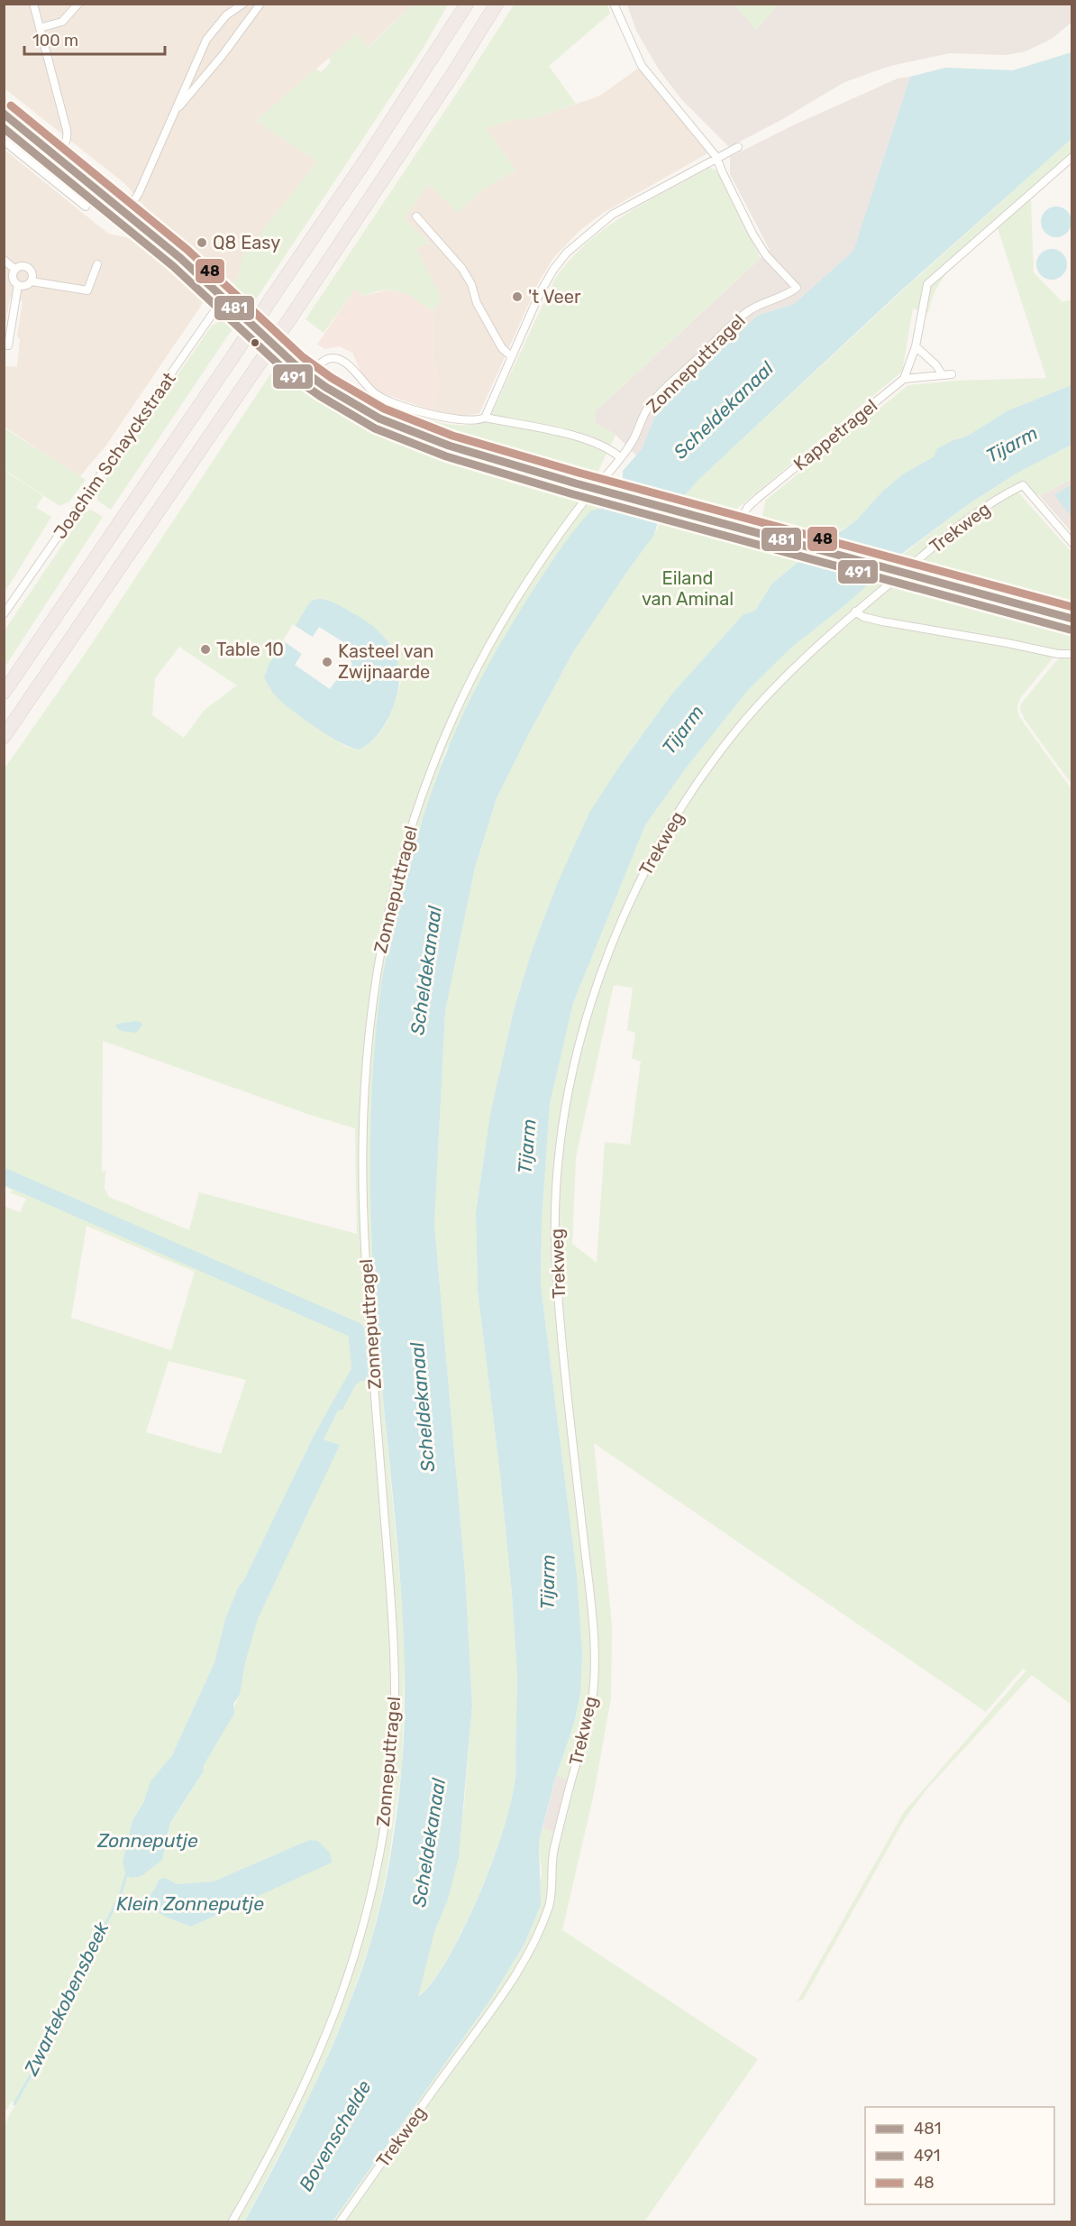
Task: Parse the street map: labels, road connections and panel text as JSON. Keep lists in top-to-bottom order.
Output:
{
  "streets": {
    "street": [
      "Zonneputtragel",
      "Kappetragel",
      "Joachim Schayckstraat",
      "Trekweg"
    ]
  },
  "water": [
    "Scheldekanaal",
    "Tijarm",
    "Zonneputje",
    "Klein Zonneputje",
    "Zwartekobensbeek",
    "Bovenschelde"
  ],
  "parks": ["Eiland van Aminal"],
  "places": [
    "Q8 Easy",
    "'t Veer",
    "Table 10",
    "Kasteel van Zwijnaarde"
  ],
  "lines": ["transit line 48", "transit line 481", "transit line 491"],
  "legend": ["481", "491", "48"],
  "scale_bar": "100 m"
}
